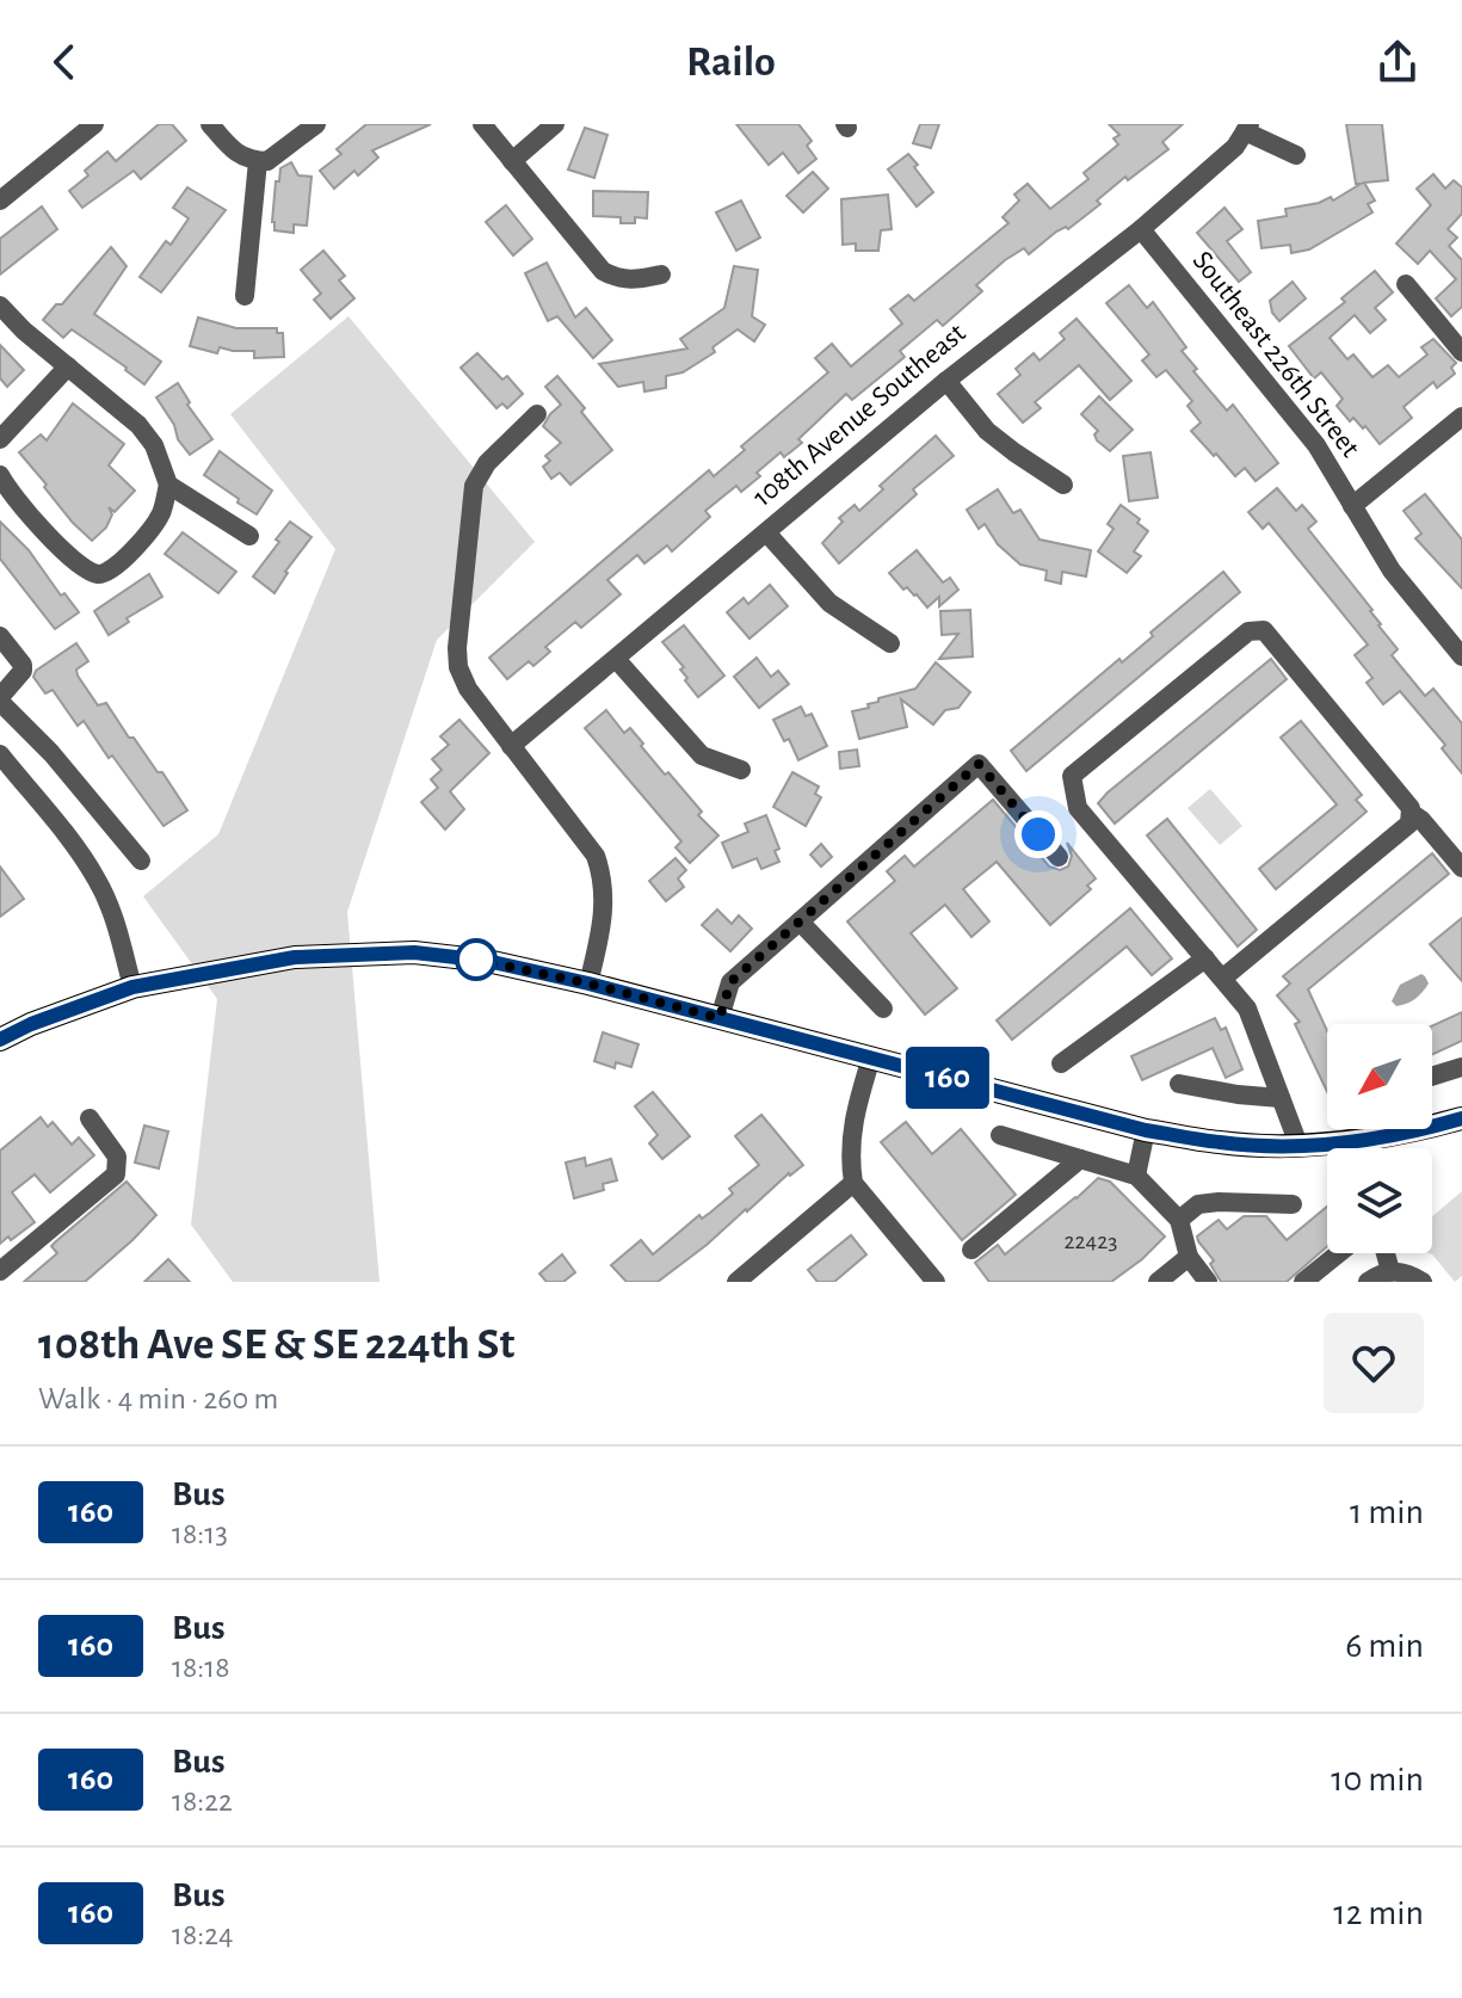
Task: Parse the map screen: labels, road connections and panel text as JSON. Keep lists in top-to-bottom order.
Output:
{
  "streets": {
    "street": ["Southeast 226th Street", "108th Avenue Southeast"]
  },
  "crossings": [
    ["Southeast 226th Street", "108th Avenue Southeast"]
  ],
  "lines": ["bus line 160"],
  "house_numbers": ["22423"],
  "north": "bottom left",
  "page": {
    "header": "Railo",
    "on_map": "160",
    "heading": ["108th Ave SE & SE 224th St", "Walk · 4 min · 260 m"],
    "list": [
      {
        "mark": "160",
        "name": "Bus",
        "note": "18:13",
        "value": "1 min"
      },
      {
        "mark": "160",
        "name": "Bus",
        "note": "18:18",
        "value": "6 min"
      },
      {
        "mark": "160",
        "name": "Bus",
        "note": "18:22",
        "value": "10 min"
      },
      {
        "mark": "160",
        "name": "Bus",
        "note": "18:24",
        "value": "12 min"
      }
    ]
  }
}
